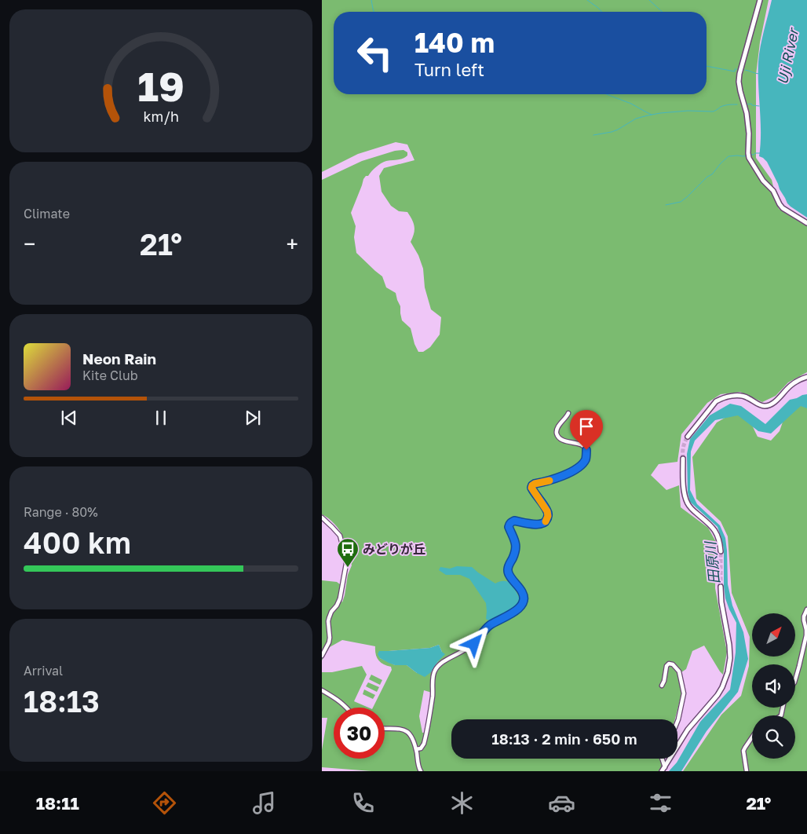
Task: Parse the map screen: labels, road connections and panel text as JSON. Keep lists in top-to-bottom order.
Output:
{
  "water": ["Uji River", "田原川"],
  "places": {
    "bus stop": ["みどりが丘"]
  },
  "north": "top right",
  "page": {
    "turn": ["140 m", "Turn left"],
    "tile": [
      "Climate",
      ["Range · 80%", "400 km"],
      ["Arrival", "18:13"]
    ],
    "heat": ["−", "21°", "+"],
    "song": ["Neon Rain", "Kite Club"],
    "limit": "30",
    "trip": "18:13 · 2 min · 650 m",
    "tabs": ["18:11", "21°"],
    "gauge": ["19", "km/h"]
  }
}
